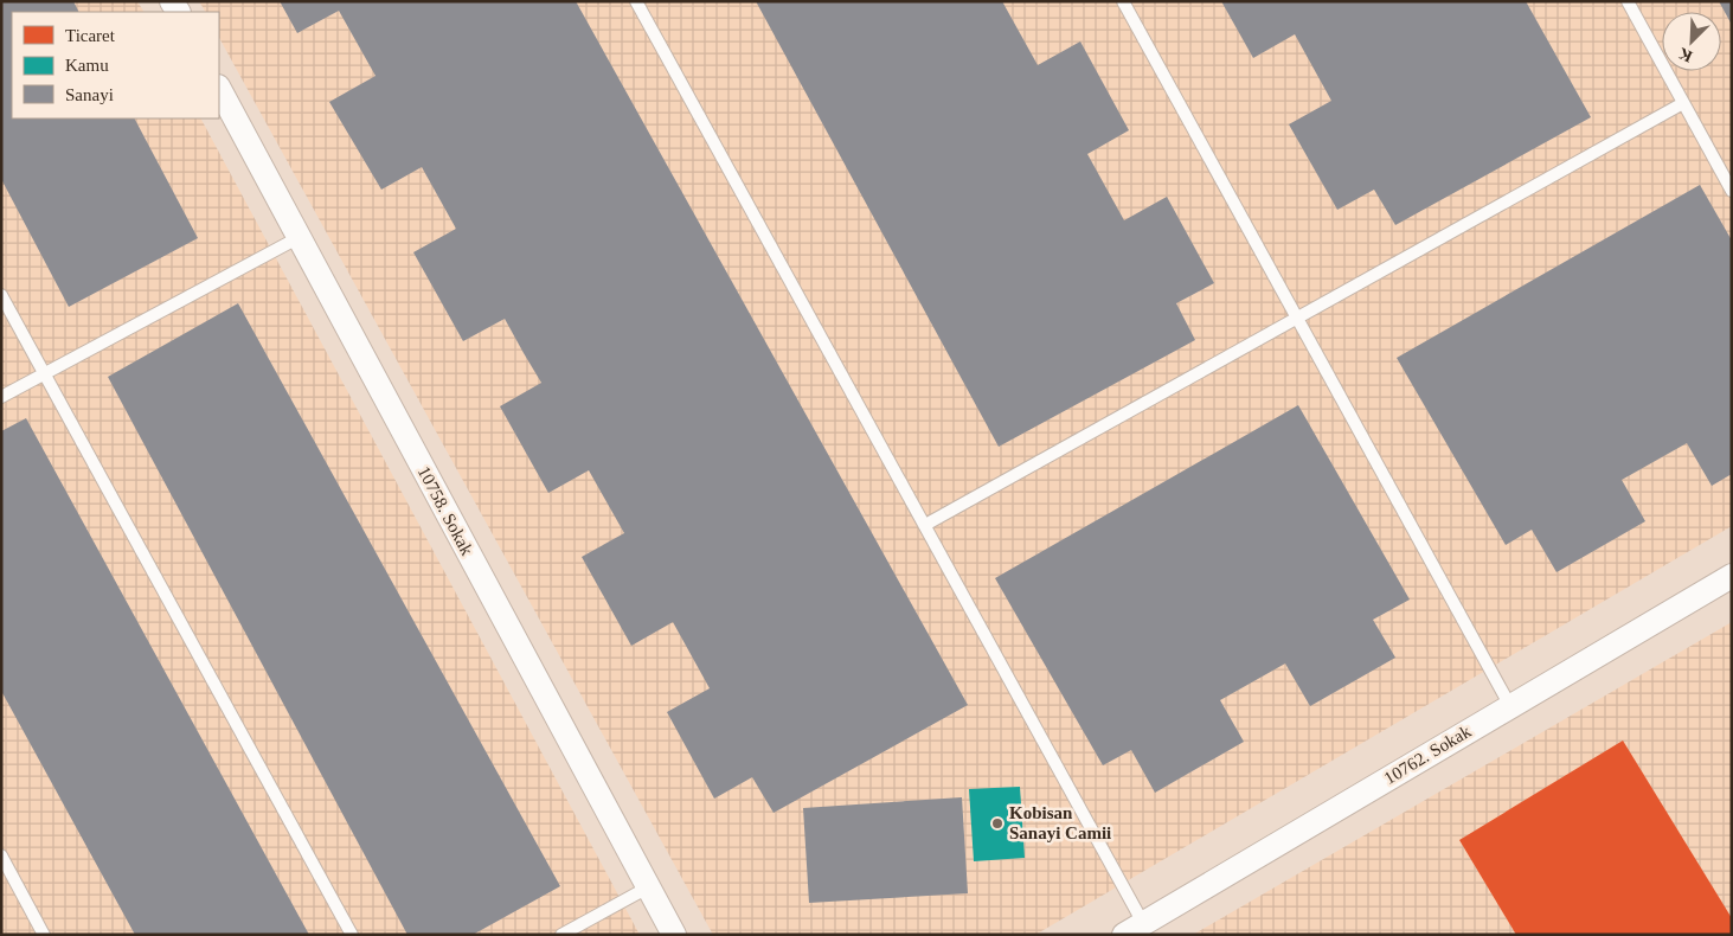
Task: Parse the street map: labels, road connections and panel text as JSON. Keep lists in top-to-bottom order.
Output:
{
  "streets": {
    "street": ["10758. Sokak", "10762. Sokak"]
  },
  "places": ["Kobisan Sanayi Camii"],
  "legend": ["Ticaret", "Kamu", "Sanayi"],
  "north": "bottom left"
}
